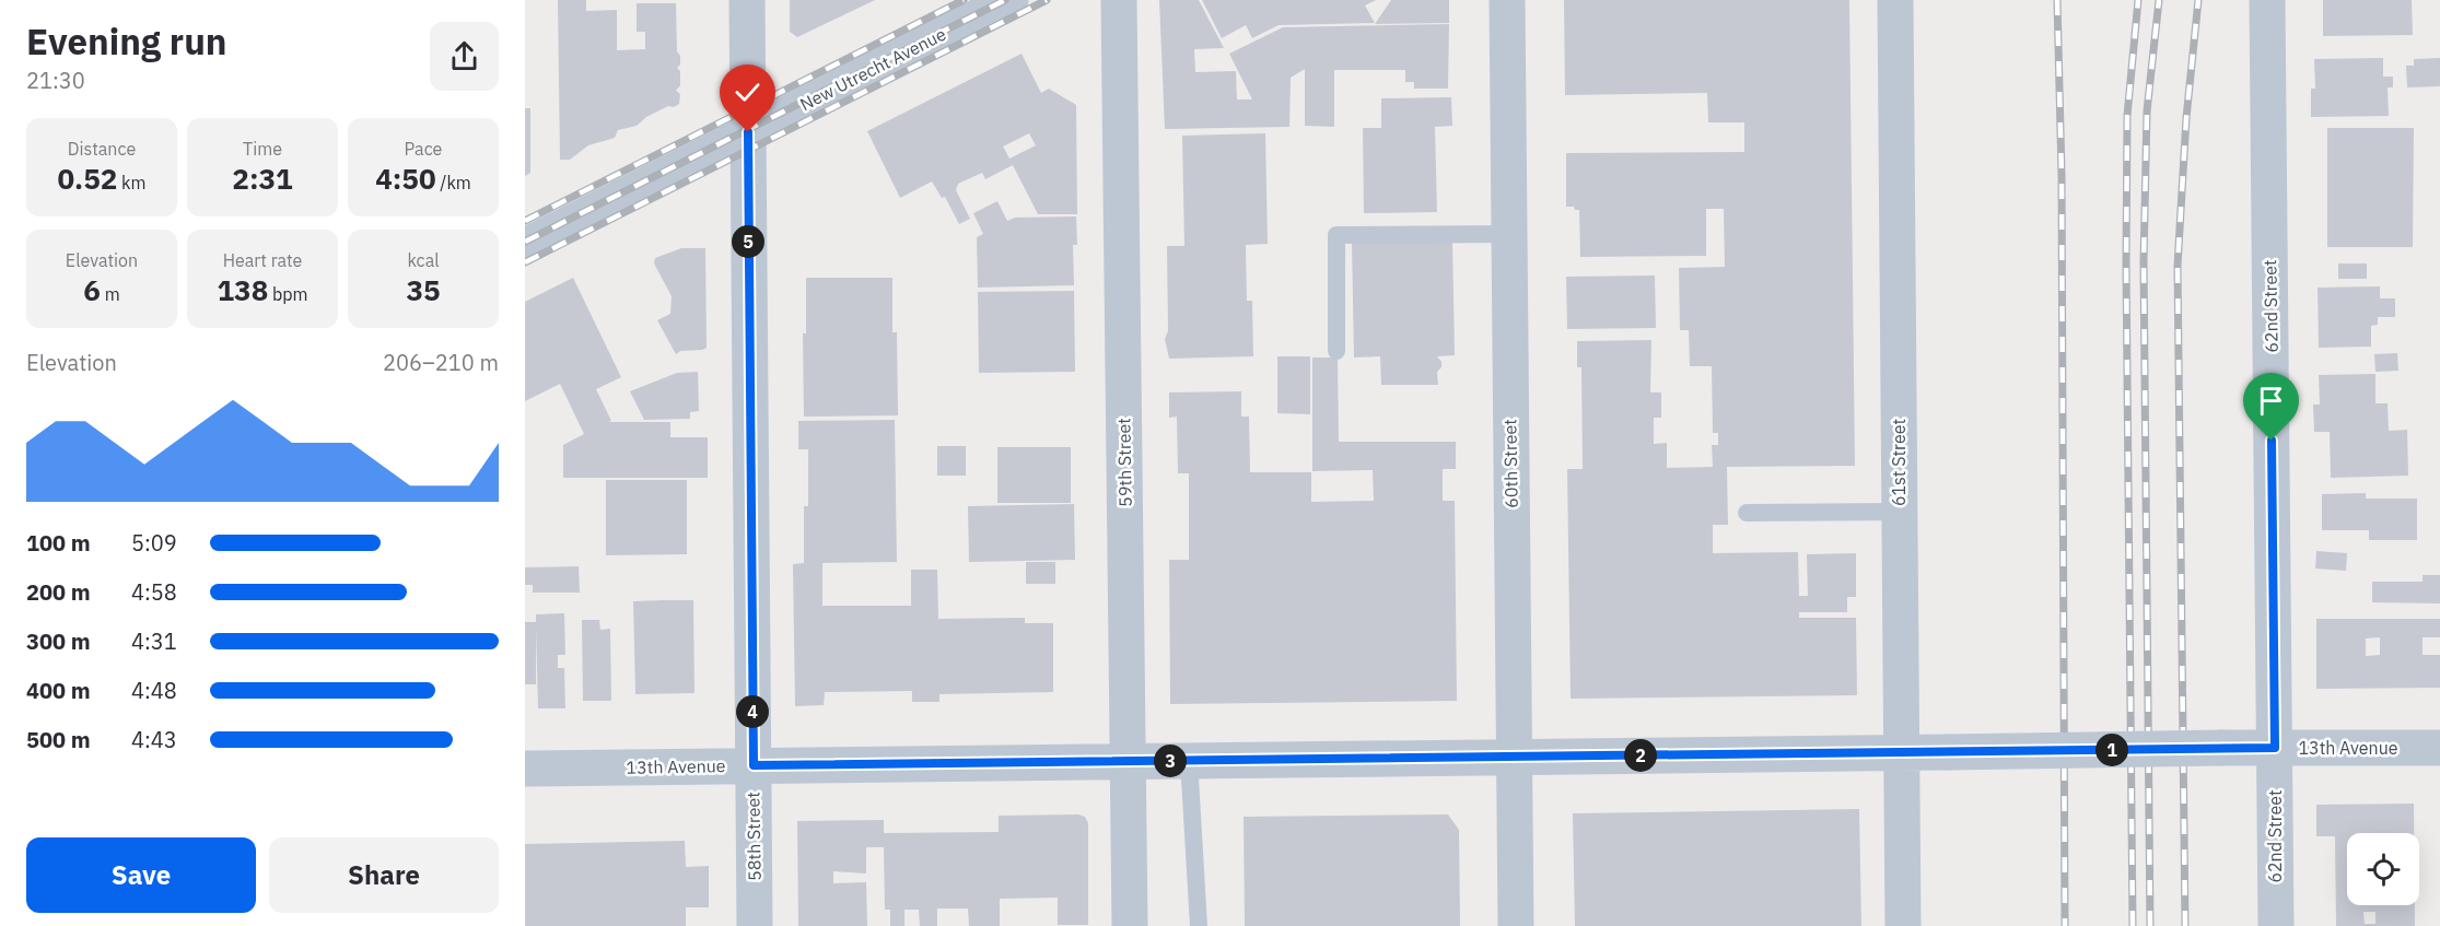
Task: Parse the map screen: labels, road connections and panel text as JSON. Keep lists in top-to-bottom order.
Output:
{
  "streets": {
    "street": [
      "New Utrecht Avenue",
      "62nd Street",
      "59th Street",
      "61st Street",
      "60th Street",
      "13th Avenue",
      "58th Street"
    ]
  },
  "crossings": [
    ["New Utrecht Avenue", "58th Street"],
    ["62nd Street", "13th Avenue"],
    ["59th Street", "13th Avenue"],
    ["61st Street", "13th Avenue"],
    ["60th Street", "13th Avenue"],
    ["13th Avenue", "58th Street"]
  ],
  "page": {
    "heading": ["Evening run", "21:30"],
    "stats": [
      ["Distance", "0.52 km"],
      ["Time", "2:31"],
      ["Pace", "4:50 /km"],
      ["Elevation", "6 m"],
      ["Heart rate", "138 bpm"],
      ["kcal", "35"]
    ],
    "pins": [
      "5",
      "4",
      "1",
      "2",
      "3"
    ],
    "chart": ["Elevation", "206–210 m"],
    "list": [
      {
        "name": "100 m",
        "note": "5:09"
      },
      {
        "name": "200 m",
        "note": "4:58"
      },
      {
        "name": "300 m",
        "note": "4:31"
      },
      {
        "name": "400 m",
        "note": "4:48"
      },
      {
        "name": "500 m",
        "note": "4:43"
      }
    ],
    "buttons": ["Save", "Share"]
  }
}
